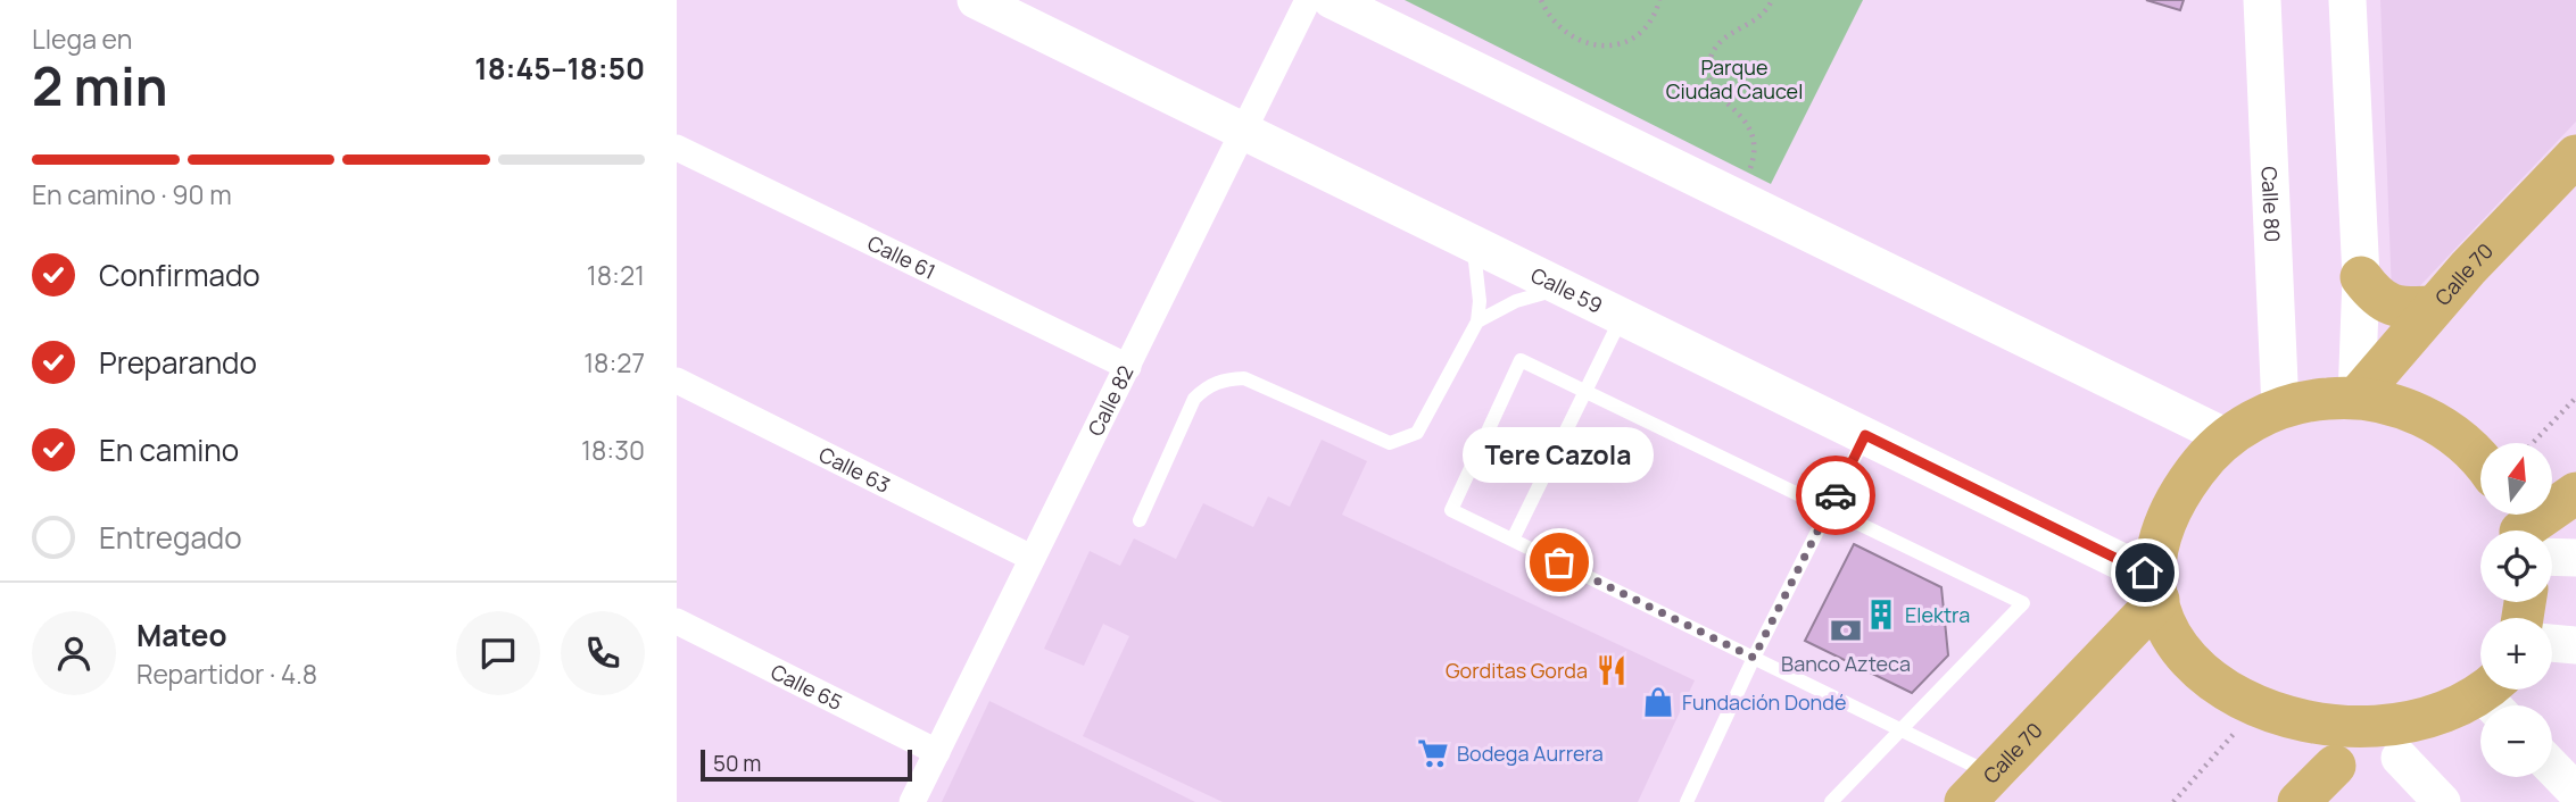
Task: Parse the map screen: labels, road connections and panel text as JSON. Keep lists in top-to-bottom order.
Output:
{
  "streets": {
    "main road": ["Calle 80", "Calle 70", "Calle 59"],
    "street": [
      "Calle 61",
      "Calle 82",
      "Calle 63",
      "Calle 65"
    ]
  },
  "crossings": [
    ["Calle 61", "Calle 82"],
    ["Calle 70", "Calle 59"],
    ["Calle 59", "Calle 82"],
    ["Calle 82", "Calle 63"],
    ["Calle 82", "Calle 65"]
  ],
  "parks": ["Parque Ciudad Caucel"],
  "places": {
    "other": ["Tere Cazola"],
    "building": ["Elektra"],
    "bank": ["Banco Azteca"],
    "restaurant": ["Gorditas Gorda"],
    "shop": ["Fundación Dondé"],
    "supermarket": ["Bodega Aurrera"]
  },
  "scale_bar": "50 m",
  "north": "top",
  "page": {
    "heading": ["2 min", "Llega en", "18:45–18:50"],
    "panel": ["Mateo", "Repartidor · 4.8"],
    "bar": "En camino · 90 m",
    "list": [
      ["Confirmado", "18:21"],
      ["Preparando", "18:27"],
      ["En camino", "18:30"],
      "Entregado"
    ],
    "bubble": "Tere Cazola",
    "map_buttons": ["+", "−"],
    "scale": "50 m"
  }
}
